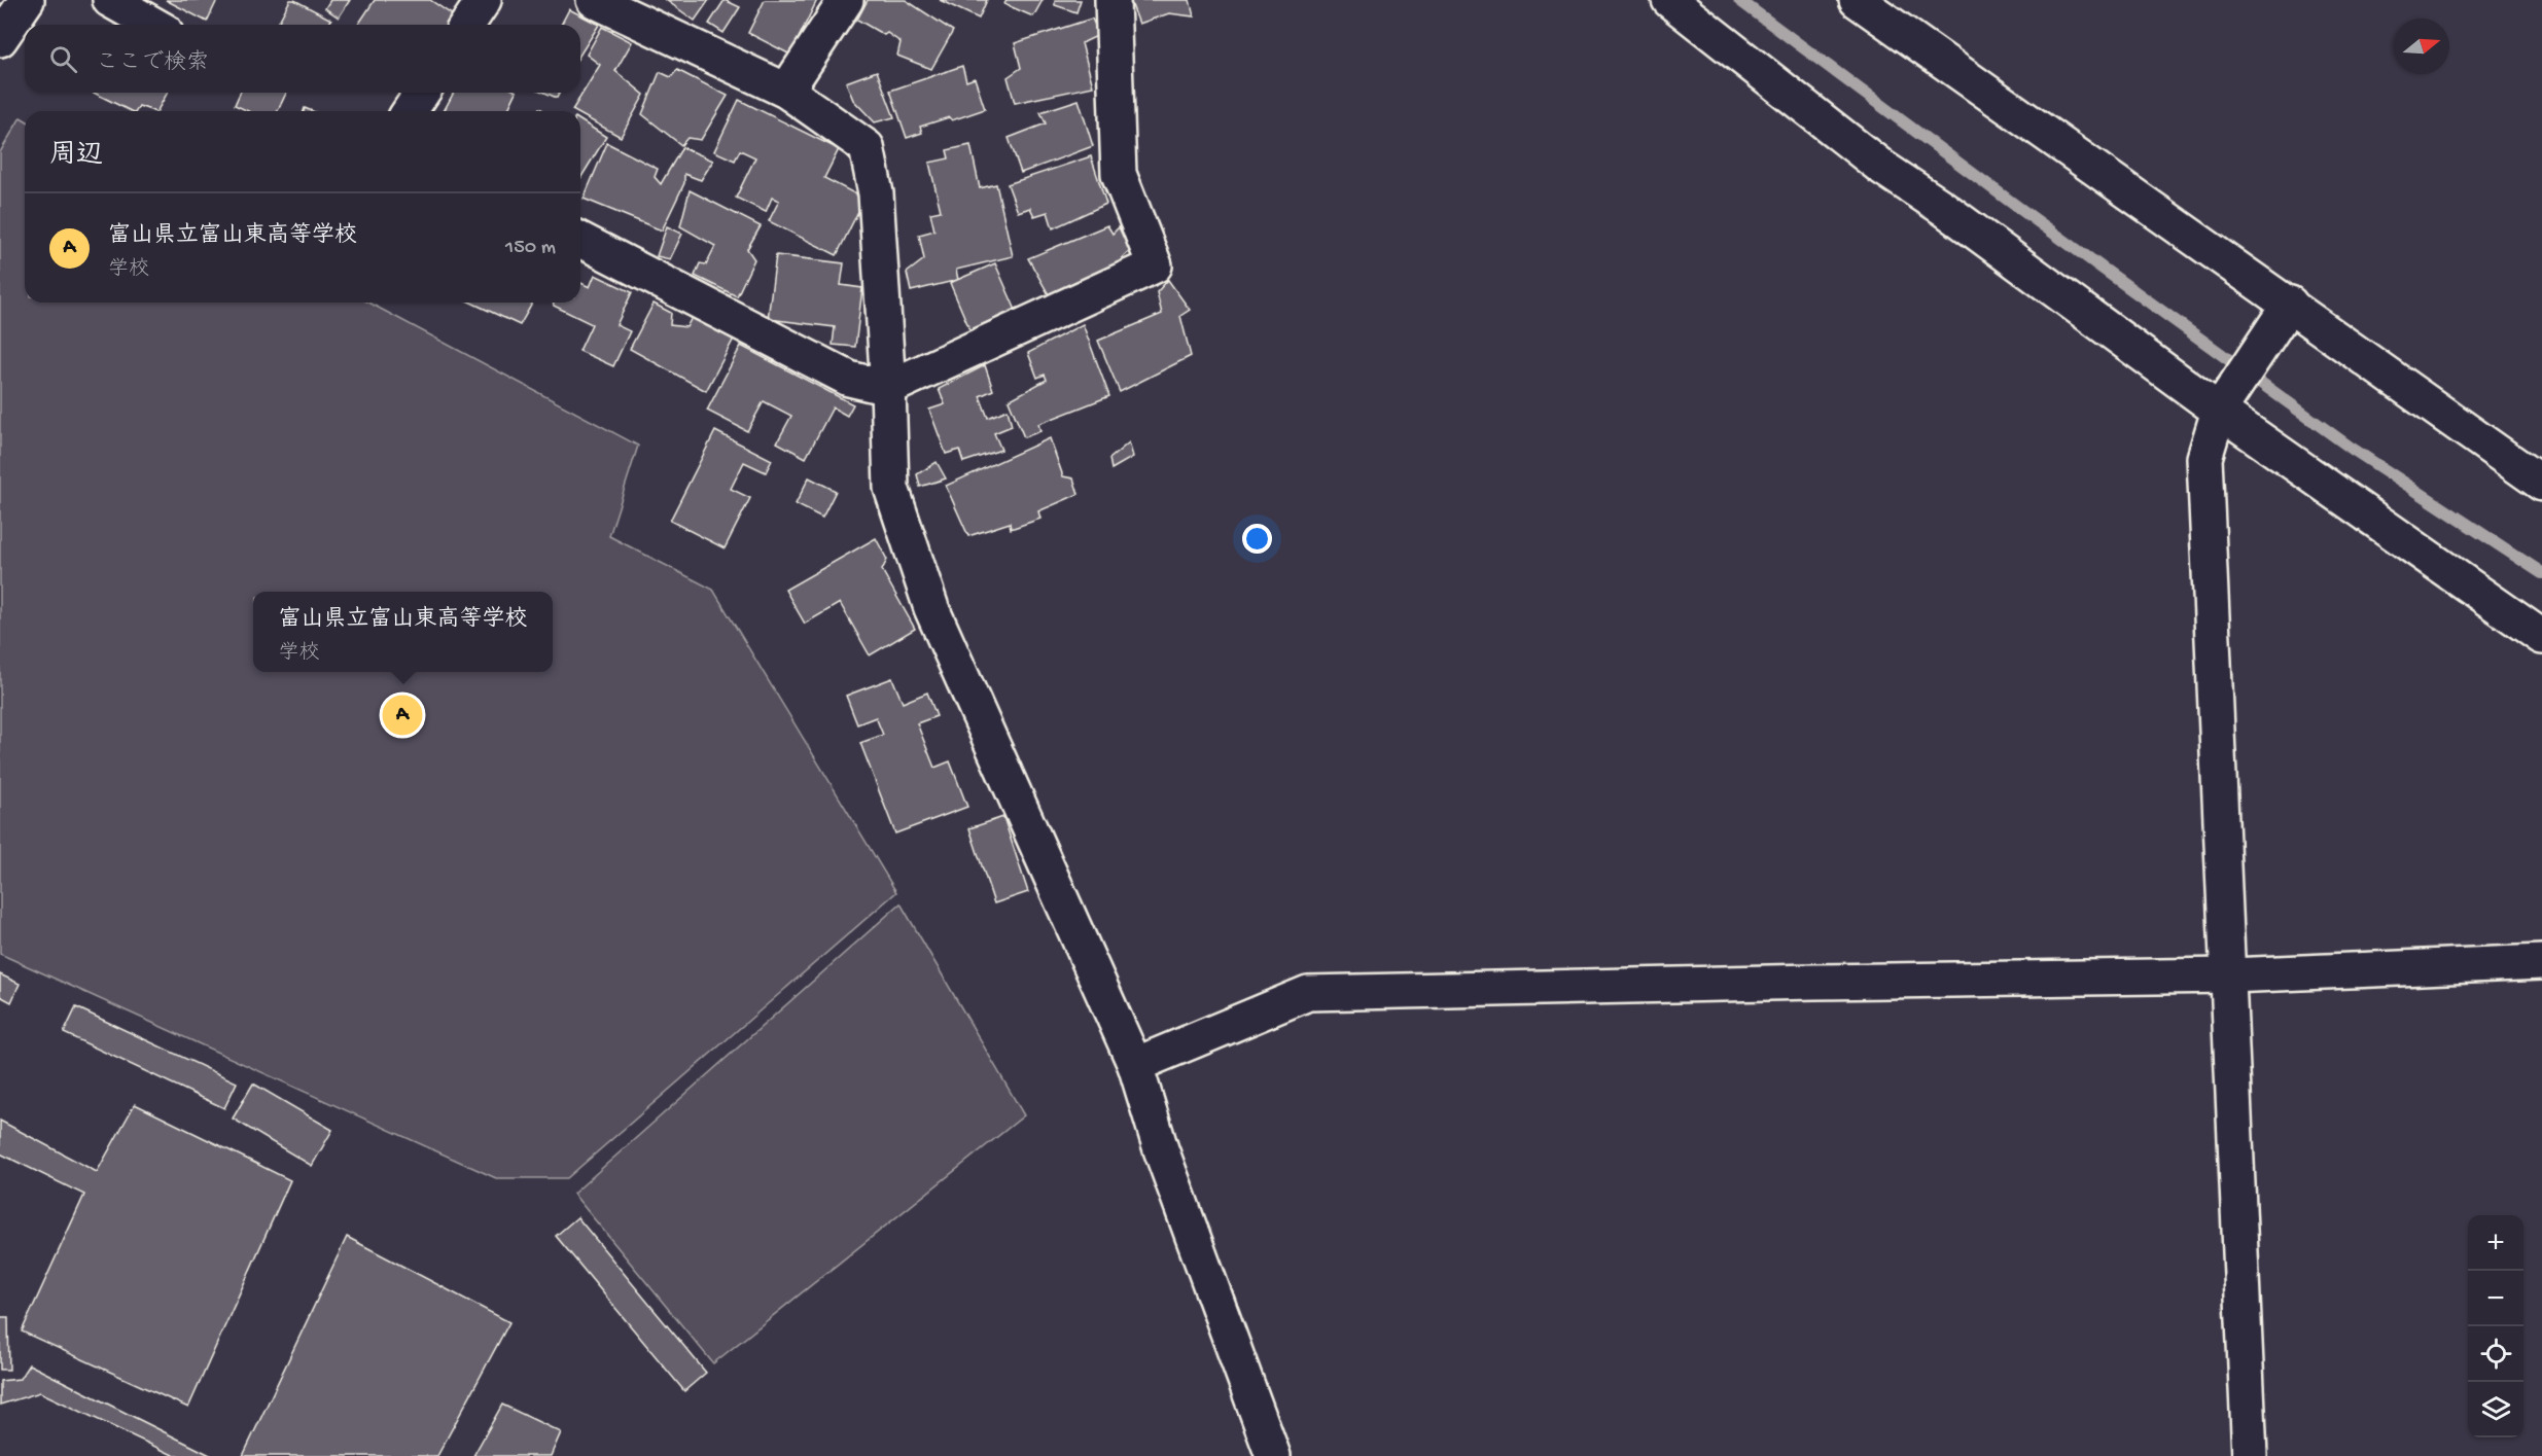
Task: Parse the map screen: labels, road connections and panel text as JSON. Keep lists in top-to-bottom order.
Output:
{
  "north": "right",
  "page": {
    "search": "ここで検索",
    "heading": "周辺",
    "list": [
      {
        "mark": "A",
        "name": "富山県立富山東高等学校",
        "note": "学校",
        "value": "150 m"
      }
    ],
    "popup": ["富山県立富山東高等学校", "学校"],
    "pins": "A",
    "map_buttons": ["+", "−"]
  }
}
